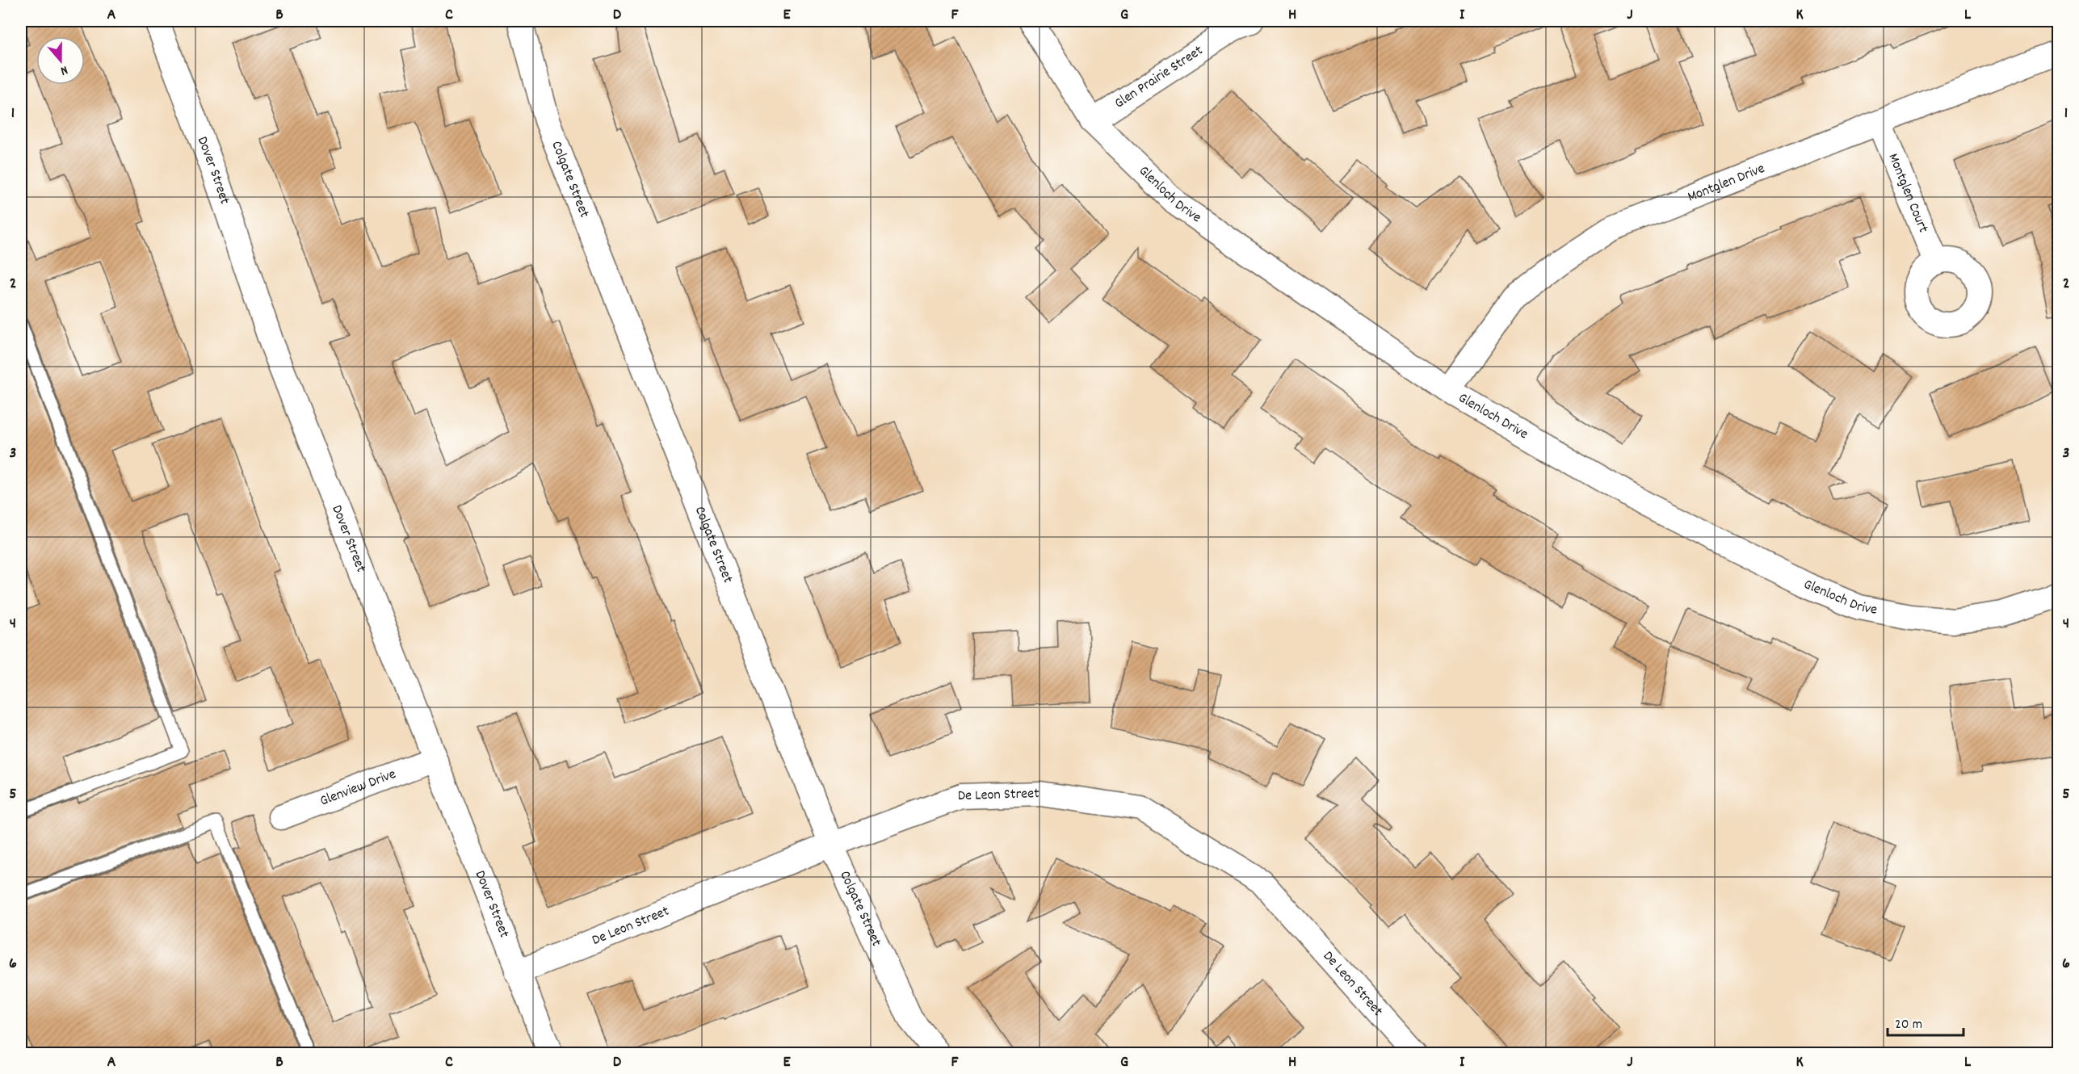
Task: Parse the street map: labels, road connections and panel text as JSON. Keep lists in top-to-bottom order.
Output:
{
  "streets": {
    "street": [
      "Glen Prairie Street",
      "Dover Street",
      "Colgate Street",
      "Montglen Drive",
      "Montglen Court",
      "Glenloch Drive",
      "Glenview Drive",
      "De Leon Street"
    ]
  },
  "crossings": [
    ["Glen Prairie Street", "Glenloch Drive"],
    ["Dover Street", "Glenview Drive"],
    ["Dover Street", "De Leon Street"],
    ["Colgate Street", "De Leon Street"],
    ["Montglen Drive", "Montglen Court"],
    ["Montglen Drive", "Glenloch Drive"]
  ],
  "scale_bar": "20 m",
  "north": "bottom",
  "grid": {
    "columns": [
      "A",
      "B",
      "C",
      "D",
      "E",
      "F",
      "G",
      "H",
      "I",
      "J",
      "K",
      "L"
    ],
    "rows": [
      "1",
      "2",
      "3",
      "4",
      "5",
      "6"
    ]
  }
}
